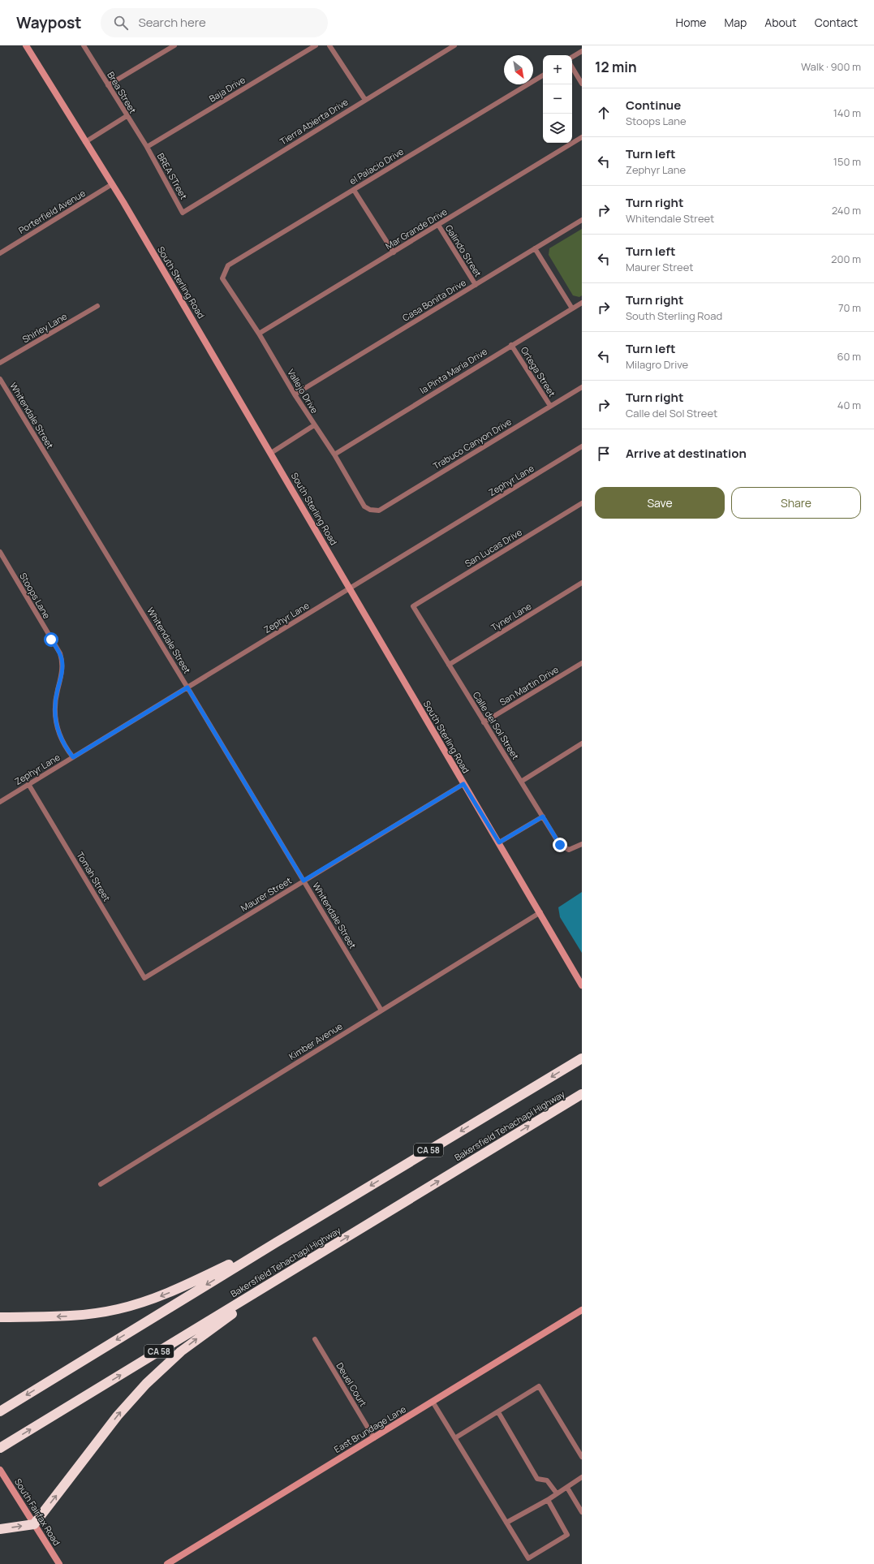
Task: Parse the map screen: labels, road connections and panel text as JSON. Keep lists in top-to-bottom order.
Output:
{
  "streets": {
    "highway": ["Bakersfield Tehachapi Highway", "CA 58"],
    "street": [
      "Baja Drive",
      "Brea Street",
      "Tierra Abierta Drive",
      "el Palacio Drive",
      "BREA STreet",
      "Porterfield Avenue",
      "Mar Grande Drive",
      "Galindo Street",
      "South Sterling Road",
      "Casa Bonita Drive",
      "Shirley Lane",
      "la Pinta Maria Drive",
      "Ortega Street",
      "Vallejo Drive",
      "Whitendale Street",
      "Trabuco Canyon Drive",
      "Zephyr Lane",
      "San Lucas Drive",
      "Stoops Lane",
      "Tyner Lane",
      "San Martin Drive",
      "Calle del Sol Street",
      "Tomah Street",
      "Maurer Street",
      "Kimber Avenue",
      "Deuel Court",
      "East Brundage Lane",
      "South Fairfax Road"
    ]
  },
  "crossings": [
    ["Baja Drive", "Brea Street"],
    ["Baja Drive", "BREA STreet"],
    ["Brea Street", "BREA STreet"],
    ["Tierra Abierta Drive", "BREA STreet"],
    ["el Palacio Drive", "Vallejo Drive"],
    ["Porterfield Avenue", "South Sterling Road"],
    ["Mar Grande Drive", "Galindo Street"],
    ["Mar Grande Drive", "Vallejo Drive"],
    ["Galindo Street", "Casa Bonita Drive"],
    ["South Sterling Road", "Zephyr Lane"],
    ["South Sterling Road", "Maurer Street"],
    ["South Sterling Road", "Kimber Avenue"],
    ["Casa Bonita Drive", "Vallejo Drive"],
    ["la Pinta Maria Drive", "Ortega Street"],
    ["la Pinta Maria Drive", "Vallejo Drive"],
    ["Ortega Street", "Trabuco Canyon Drive"],
    ["Vallejo Drive", "Trabuco Canyon Drive"],
    ["Whitendale Street", "Zephyr Lane"],
    ["Whitendale Street", "Maurer Street"],
    ["Whitendale Street", "Kimber Avenue"],
    ["Zephyr Lane", "Stoops Lane"],
    ["Zephyr Lane", "Tomah Street"],
    ["San Lucas Drive", "Calle del Sol Street"],
    ["Tyner Lane", "Calle del Sol Street"],
    ["San Martin Drive", "Calle del Sol Street"],
    ["Tomah Street", "Maurer Street"],
    ["Deuel Court", "East Brundage Lane"]
  ],
  "north": "bottom right",
  "page": {
    "header": "Waypost",
    "search": "Search here",
    "nav": [
      "Home",
      "Map",
      "About",
      "Contact"
    ],
    "heading": ["12 min", "Walk · 900 m"],
    "map_buttons": ["+", "−"],
    "list": [
      ["Continue", "Stoops Lane", "140 m"],
      ["Turn left", "Zephyr Lane", "150 m"],
      ["Turn right", "Whitendale Street", "240 m"],
      ["Turn left", "Maurer Street", "200 m"],
      ["Turn right", "South Sterling Road", "70 m"],
      ["Turn left", "Milagro Drive", "60 m"],
      ["Turn right", "Calle del Sol Street", "40 m"],
      "Arrive at destination"
    ],
    "buttons": ["Save", "Share"]
  }
}
